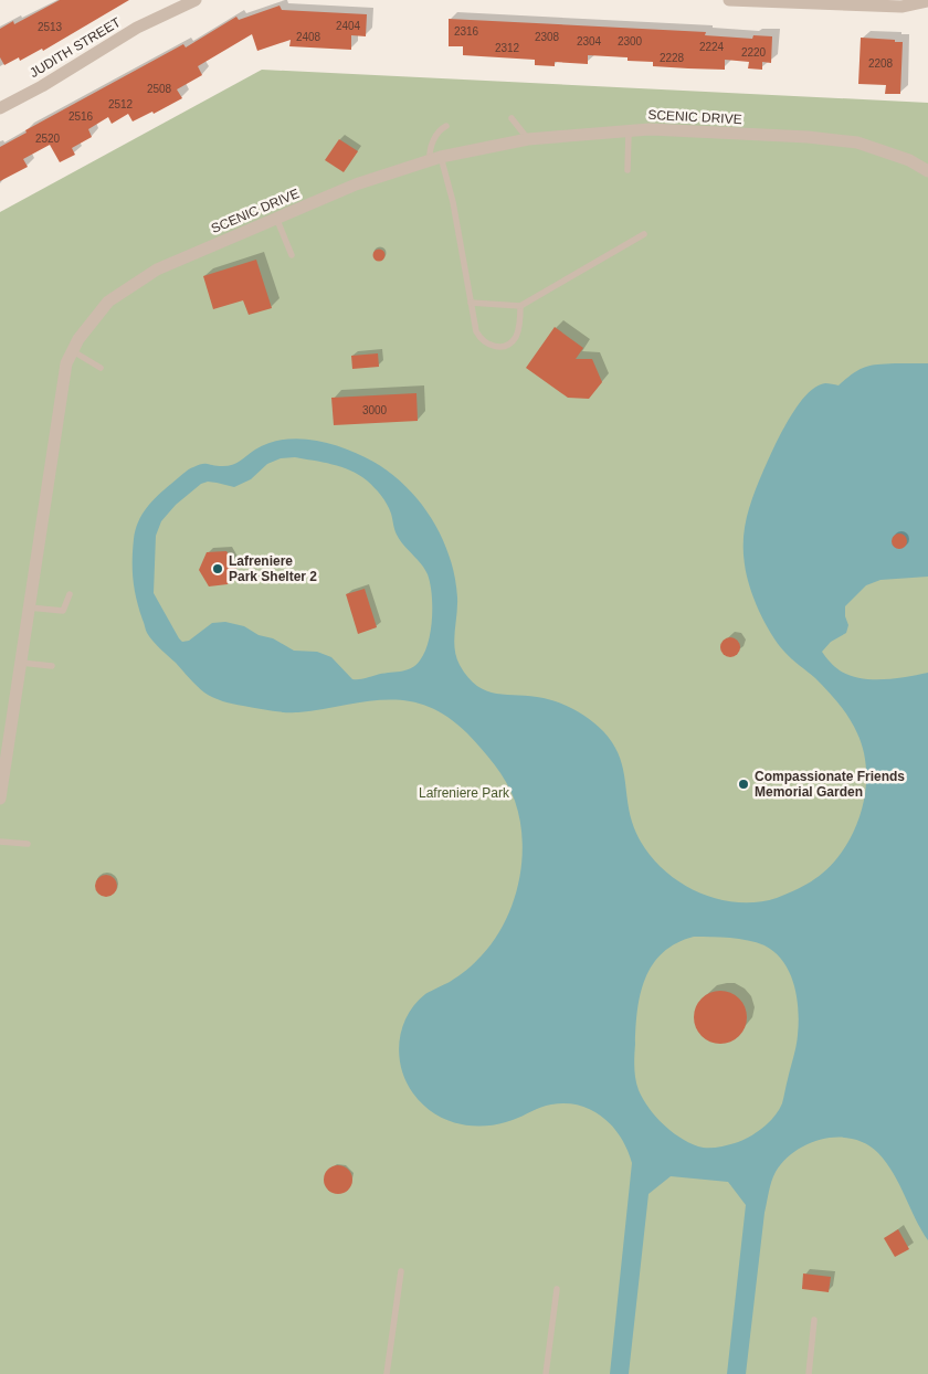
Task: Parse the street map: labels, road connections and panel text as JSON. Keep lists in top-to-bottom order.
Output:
{
  "streets": {
    "street": ["JUDITH STREET", "SCENIC DRIVE"]
  },
  "parks": ["Lafreniere Park"],
  "places": ["Lafreniere Park Shelter 2", "Compassionate Friends Memorial Garden"],
  "house_numbers": [
    "2404",
    "2513",
    "2316",
    "2408",
    "2308",
    "2304",
    "2300",
    "2224",
    "2312",
    "2220",
    "2228",
    "2208",
    "2508",
    "2512",
    "2516",
    "2520",
    "3000"
  ]
}
